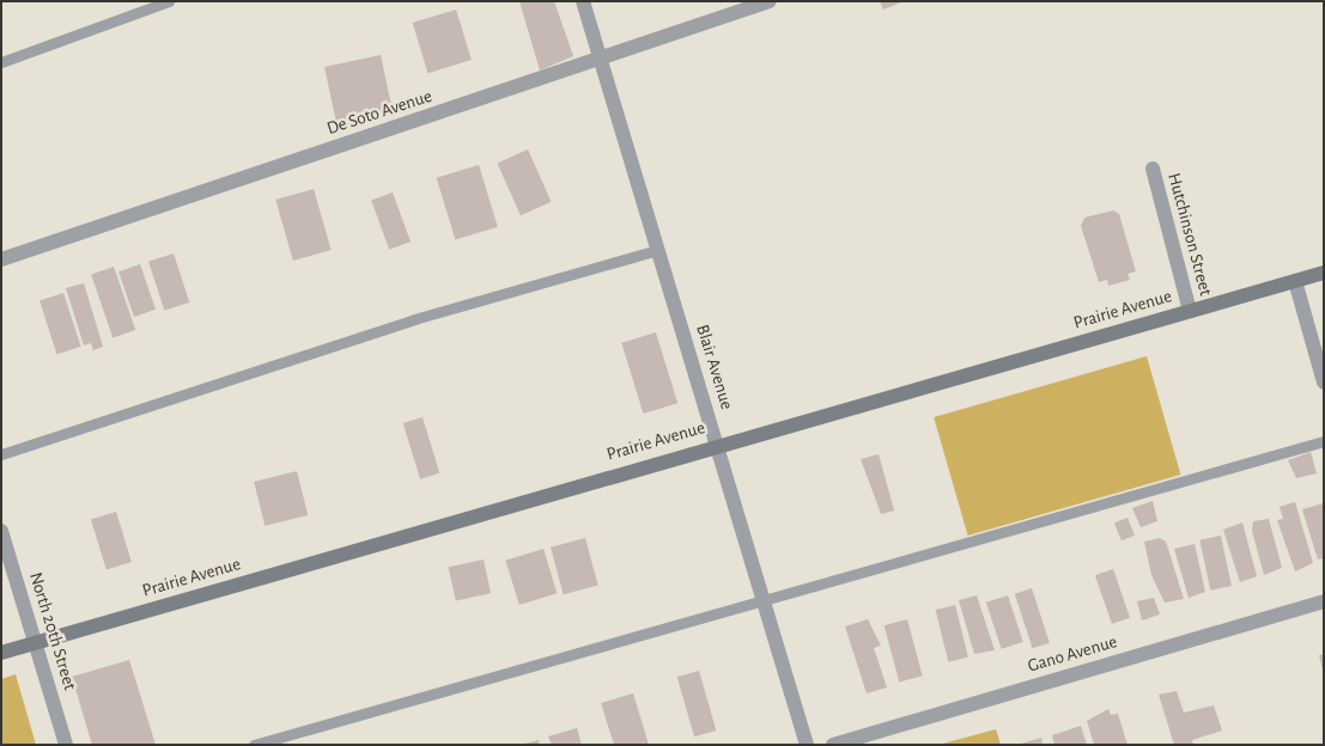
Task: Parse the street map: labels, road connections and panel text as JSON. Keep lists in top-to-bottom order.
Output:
{
  "streets": {
    "street": [
      "De Soto Avenue",
      "Hutchinson Street",
      "Prairie Avenue",
      "Blair Avenue",
      "North 20th Street",
      "Gano Avenue"
    ]
  },
  "crossings": [
    ["De Soto Avenue", "Blair Avenue"],
    ["Hutchinson Street", "Prairie Avenue"],
    ["Prairie Avenue", "Blair Avenue"],
    ["Prairie Avenue", "North 20th Street"]
  ]
}
